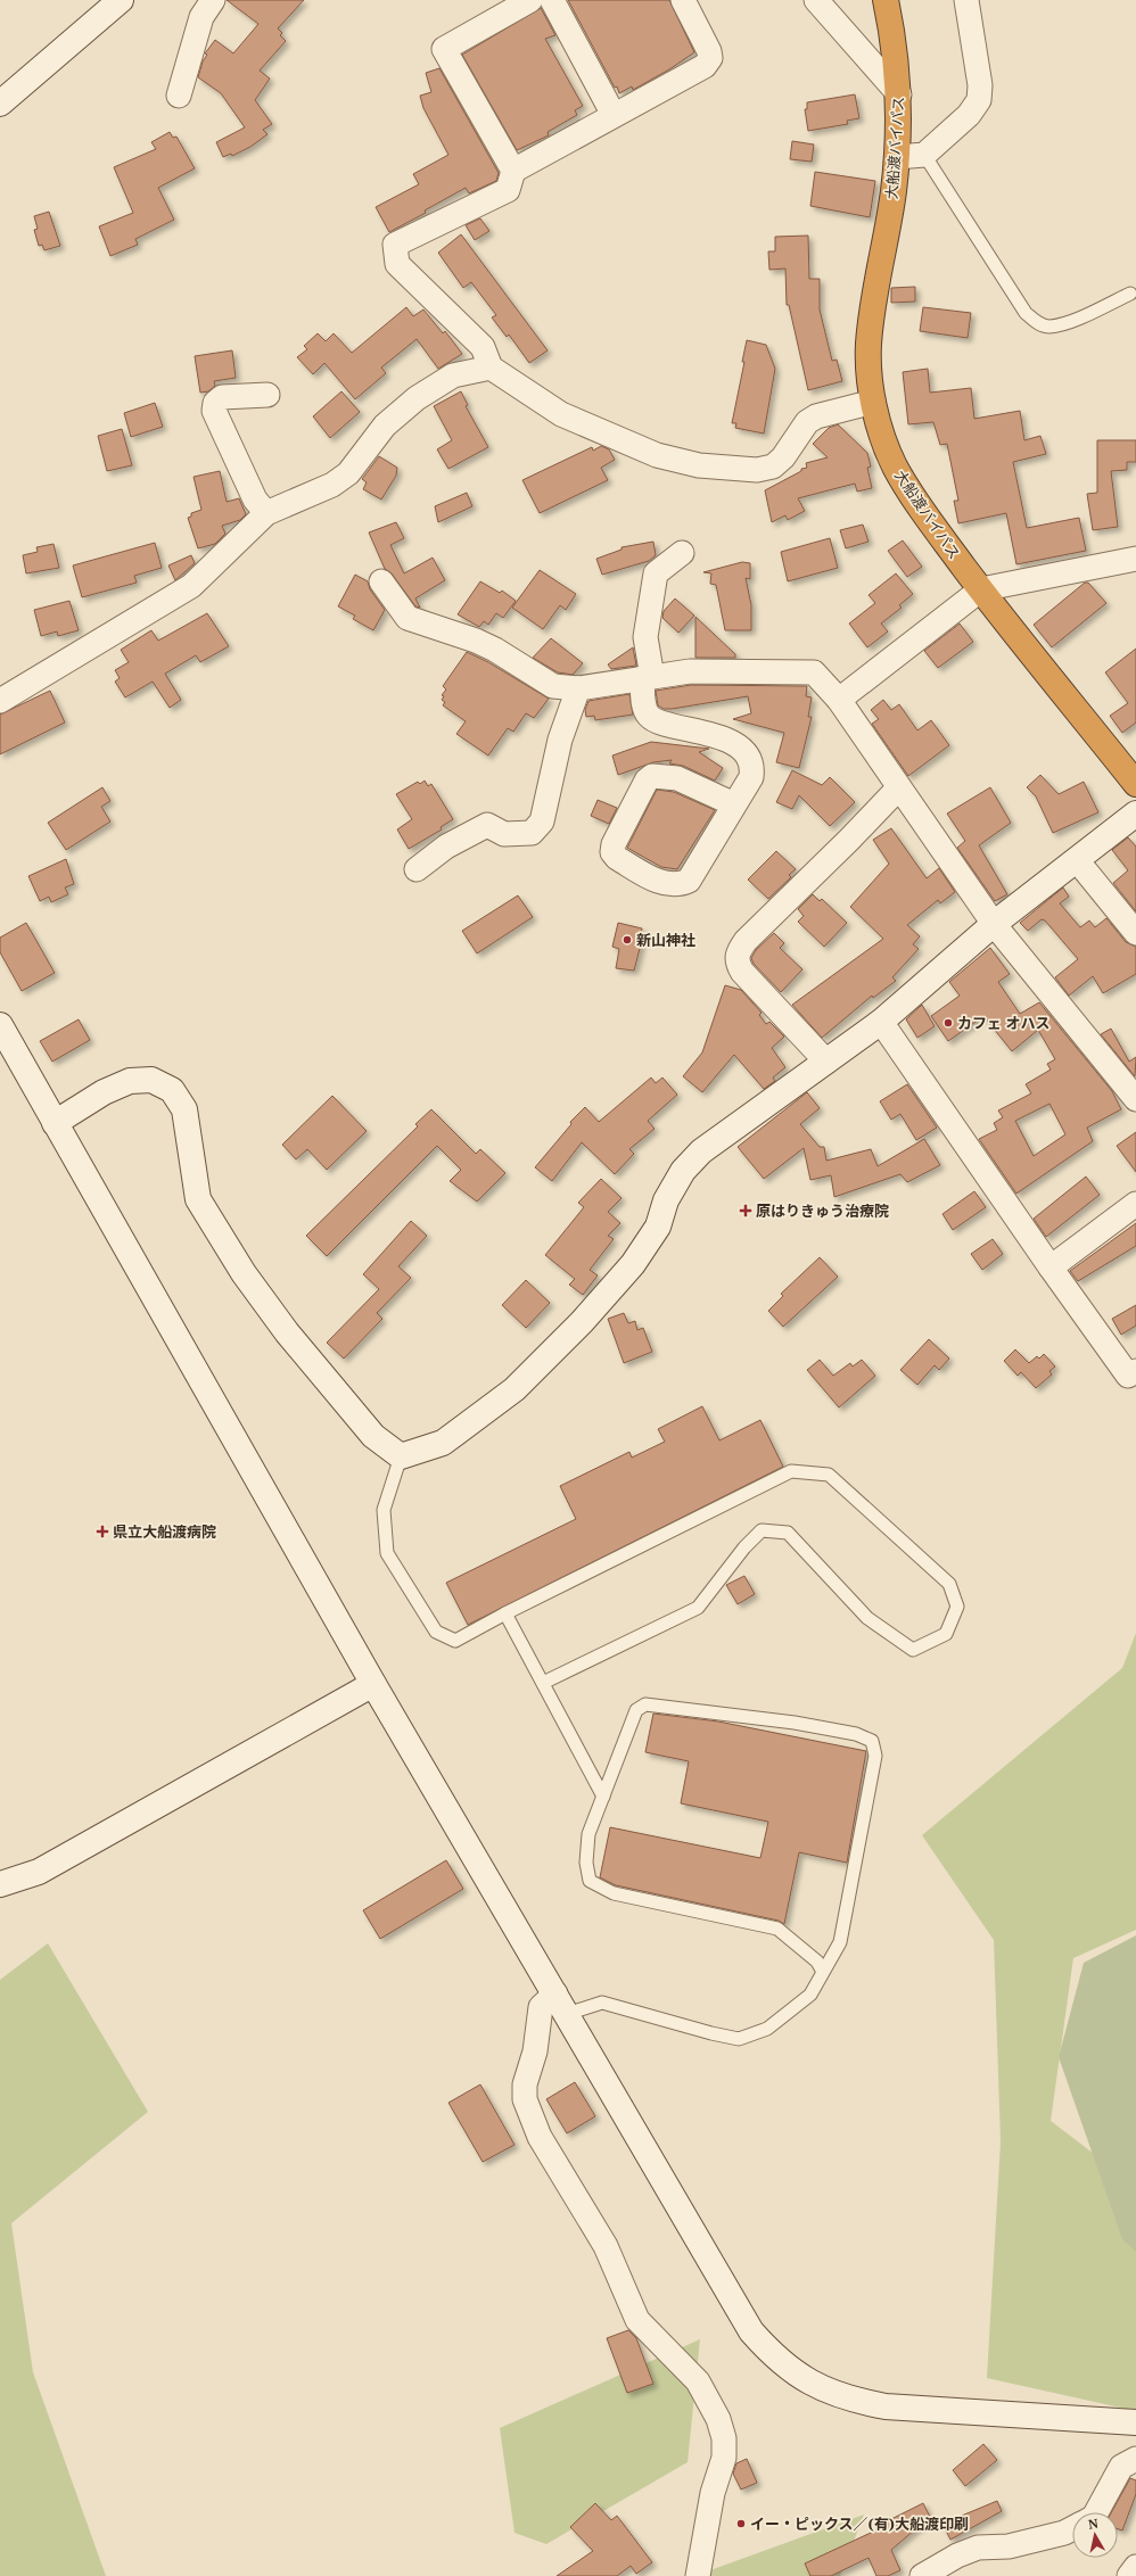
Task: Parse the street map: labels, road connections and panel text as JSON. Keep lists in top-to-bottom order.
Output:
{
  "streets": {
    "highway": ["大船渡バイパス"]
  },
  "places": {
    "other": ["新山神社", "カフェ オハス", "イー・ピックス／(有)大船渡印刷"],
    "health": ["原はりきゅう治療院", "県立大船渡病院"]
  },
  "north": "top"
}
